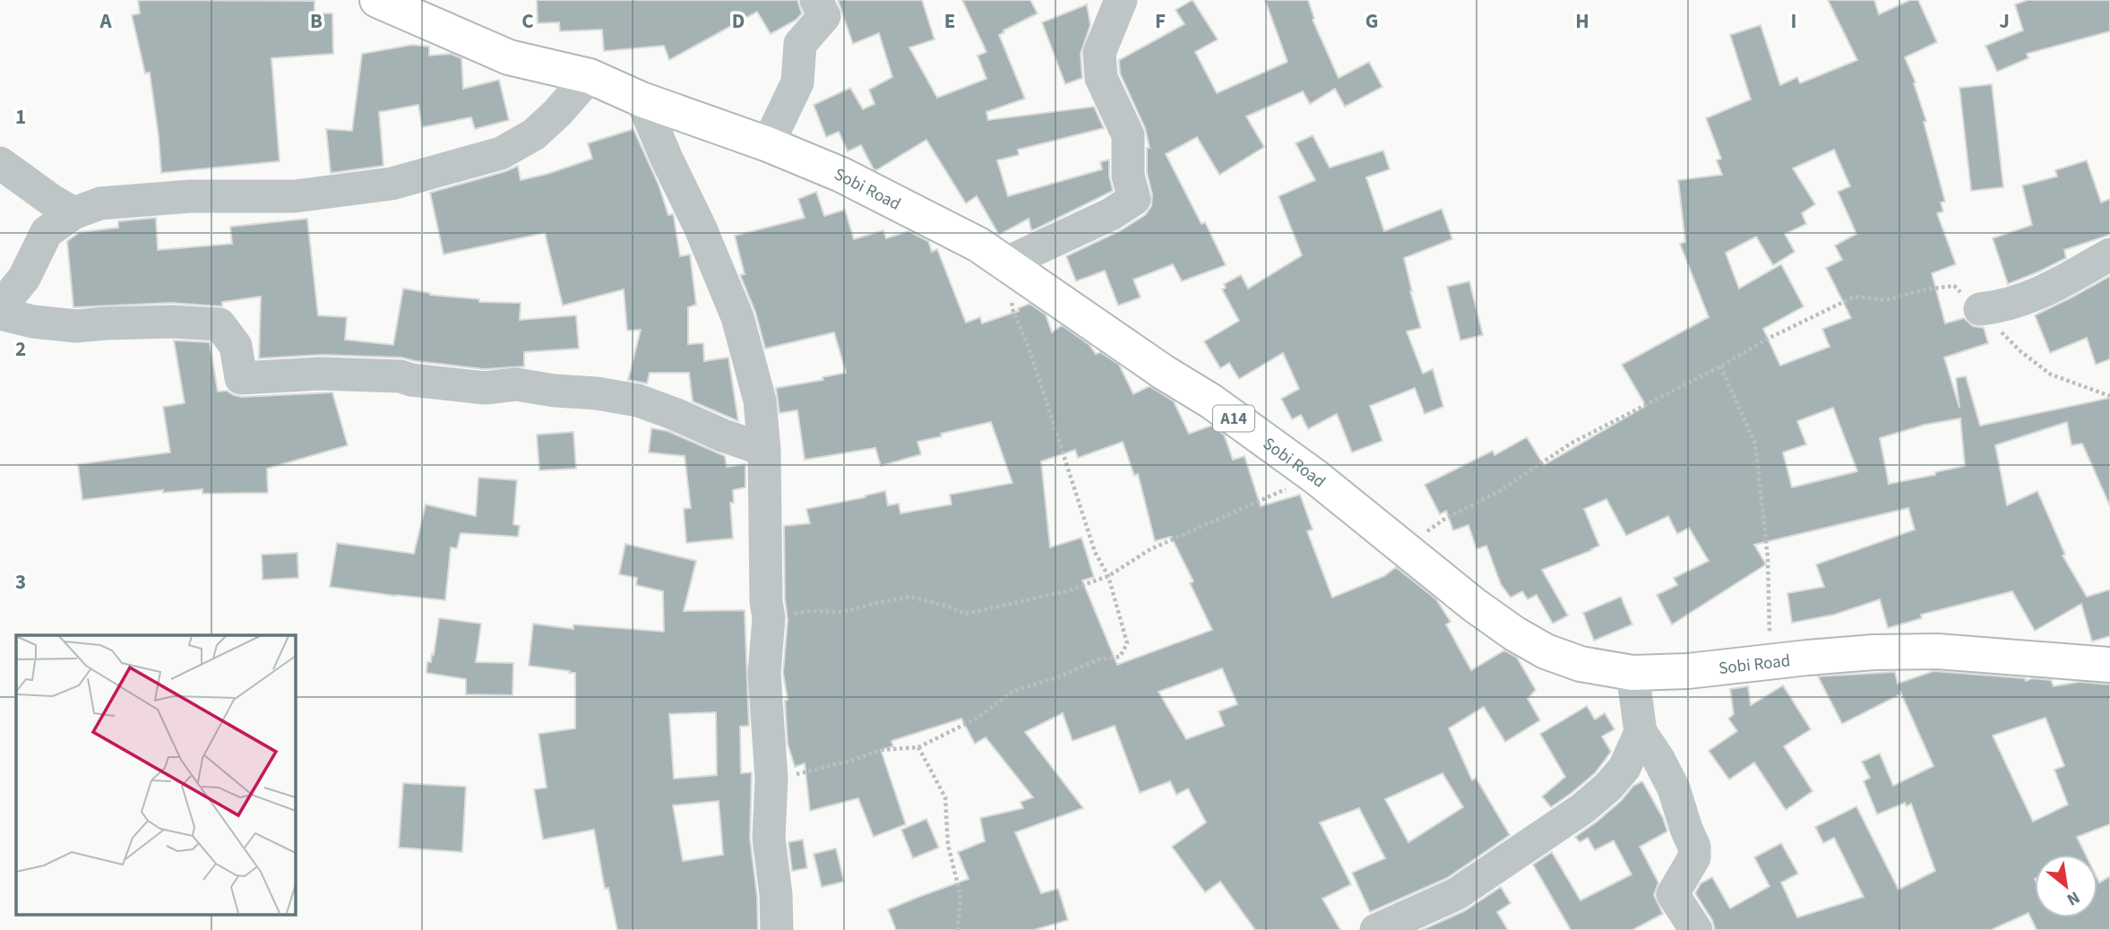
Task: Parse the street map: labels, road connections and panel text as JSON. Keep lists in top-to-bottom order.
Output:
{
  "streets": {
    "highway": ["Sobi Road", "A14"]
  },
  "north": "bottom right",
  "grid": {
    "columns": [
      "A",
      "B",
      "C",
      "D",
      "E",
      "F",
      "G",
      "H",
      "I",
      "J"
    ],
    "rows": ["1", "2", "3"]
  }
}
